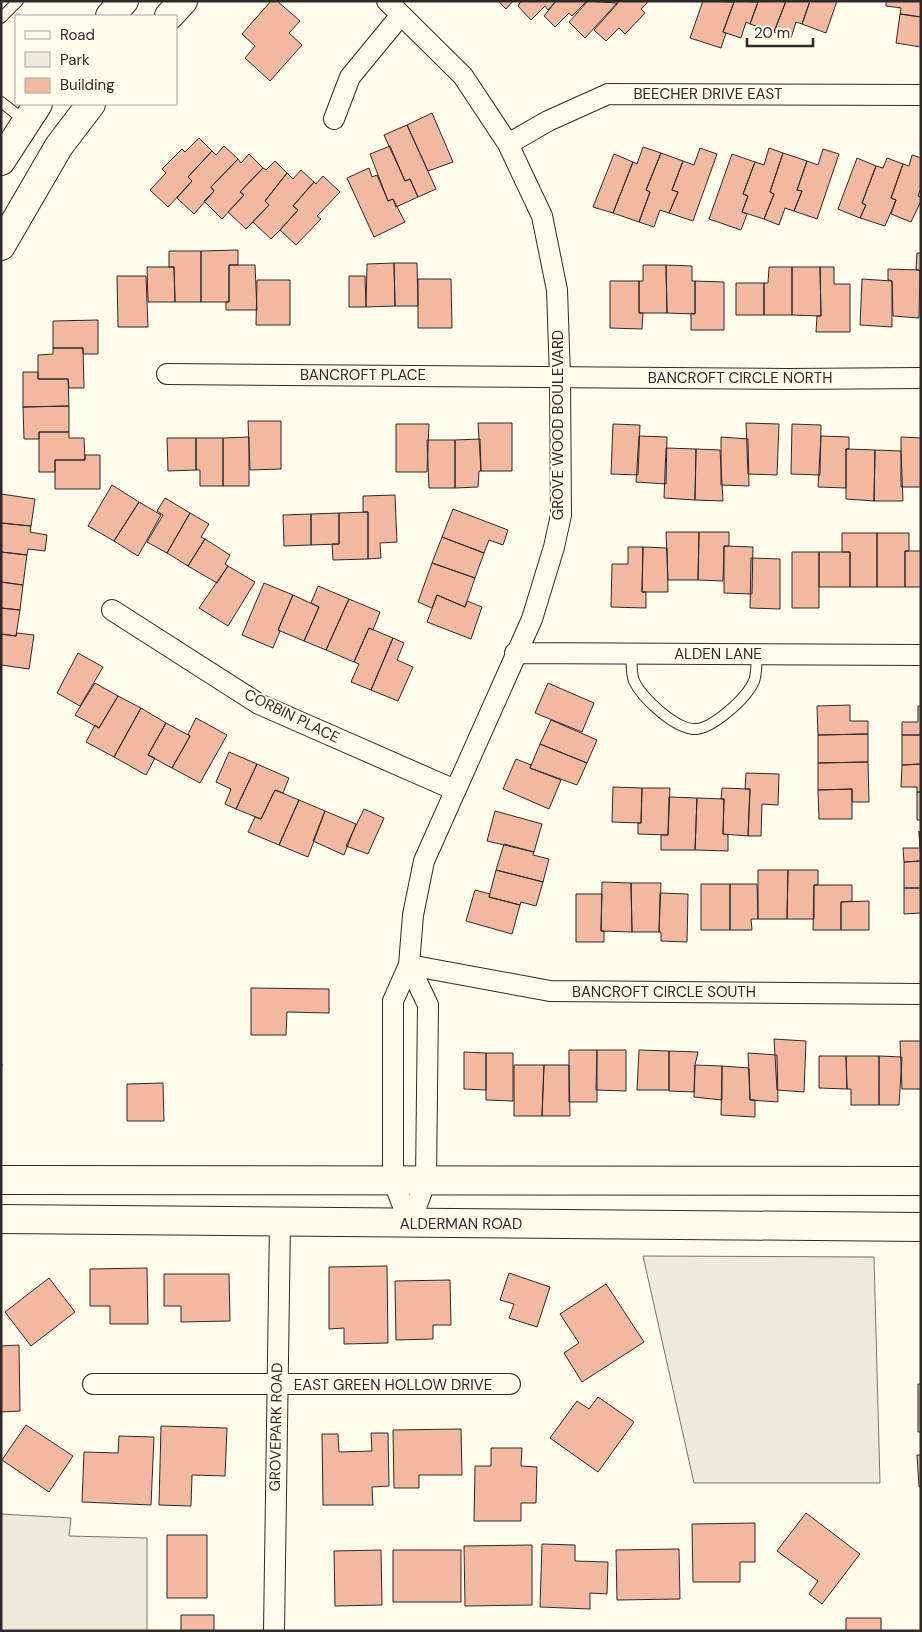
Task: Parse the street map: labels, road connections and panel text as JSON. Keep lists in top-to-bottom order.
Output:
{
  "streets": {
    "main road": ["ALDERMAN ROAD"],
    "street": [
      "BEECHER DRIVE EAST",
      "BANCROFT PLACE",
      "BANCROFT CIRCLE NORTH",
      "GROVE WOOD BOULEVARD",
      "ALDEN LANE",
      "CORBIN PLACE",
      "BANCROFT CIRCLE SOUTH",
      "EAST GREEN HOLLOW DRIVE",
      "GROVEPARK ROAD"
    ]
  },
  "crossings": [
    ["BEECHER DRIVE EAST", "GROVE WOOD BOULEVARD"],
    ["BANCROFT PLACE", "BANCROFT CIRCLE NORTH"],
    ["BANCROFT PLACE", "GROVE WOOD BOULEVARD"],
    ["BANCROFT CIRCLE NORTH", "GROVE WOOD BOULEVARD"],
    ["GROVE WOOD BOULEVARD", "ALDEN LANE"],
    ["GROVE WOOD BOULEVARD", "CORBIN PLACE"],
    ["GROVE WOOD BOULEVARD", "BANCROFT CIRCLE SOUTH"],
    ["GROVE WOOD BOULEVARD", "ALDERMAN ROAD"],
    ["ALDERMAN ROAD", "GROVEPARK ROAD"],
    ["EAST GREEN HOLLOW DRIVE", "GROVEPARK ROAD"]
  ],
  "legend": ["Road", "Park", "Building"],
  "scale_bar": "20 m"
}
